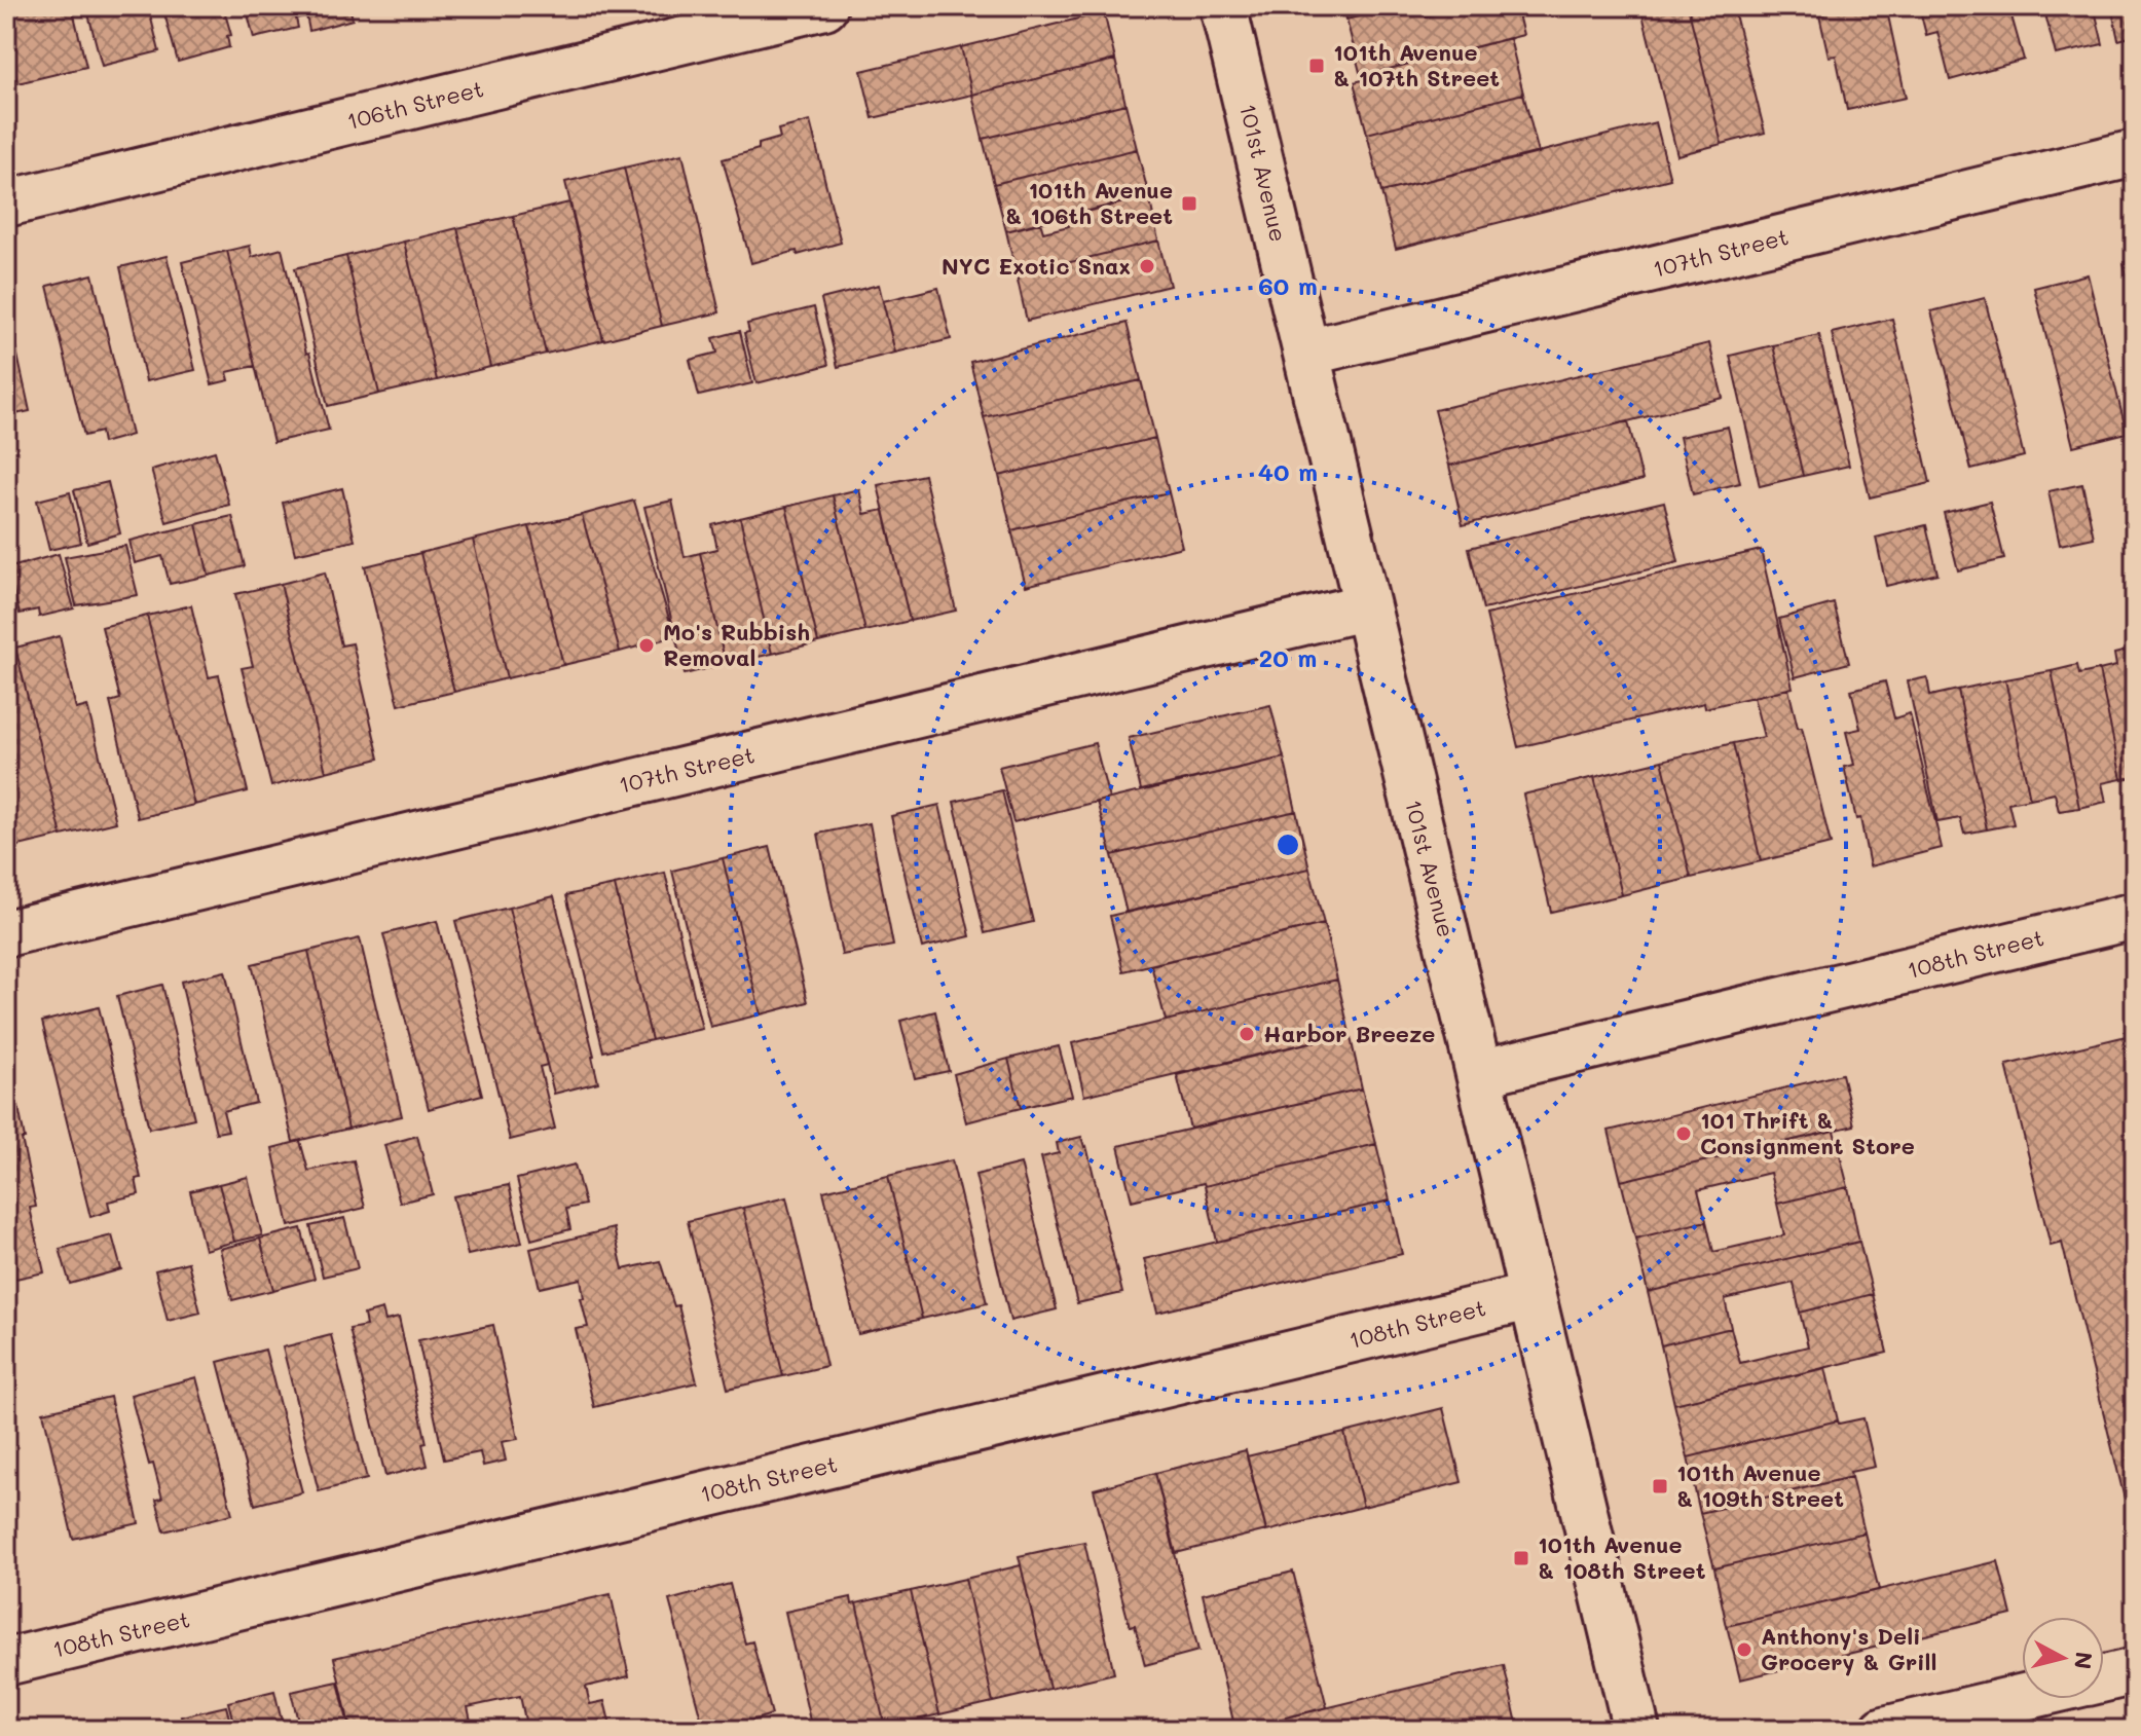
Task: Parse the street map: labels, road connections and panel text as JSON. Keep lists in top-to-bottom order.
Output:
{
  "streets": {
    "street": [
      "106th Street",
      "101st Avenue",
      "107th Street",
      "108th Street"
    ]
  },
  "crossings": [
    ["101st Avenue", "107th Street"],
    ["101st Avenue", "108th Street"]
  ],
  "places": {
    "transit": [
      "101th Avenue & 107th Street",
      "101th Avenue & 106th Street",
      "101th Avenue & 109th Street",
      "101th Avenue & 108th Street"
    ],
    "other": [
      "NYC Exotic Snax",
      "Mo's Rubbish Removal",
      "Harbor Breeze",
      "101 Thrift & Consignment Store",
      "Anthony's Deli Grocery & Grill"
    ]
  },
  "north": "right",
  "rings": ["60 m", "40 m", "20 m"]
}
